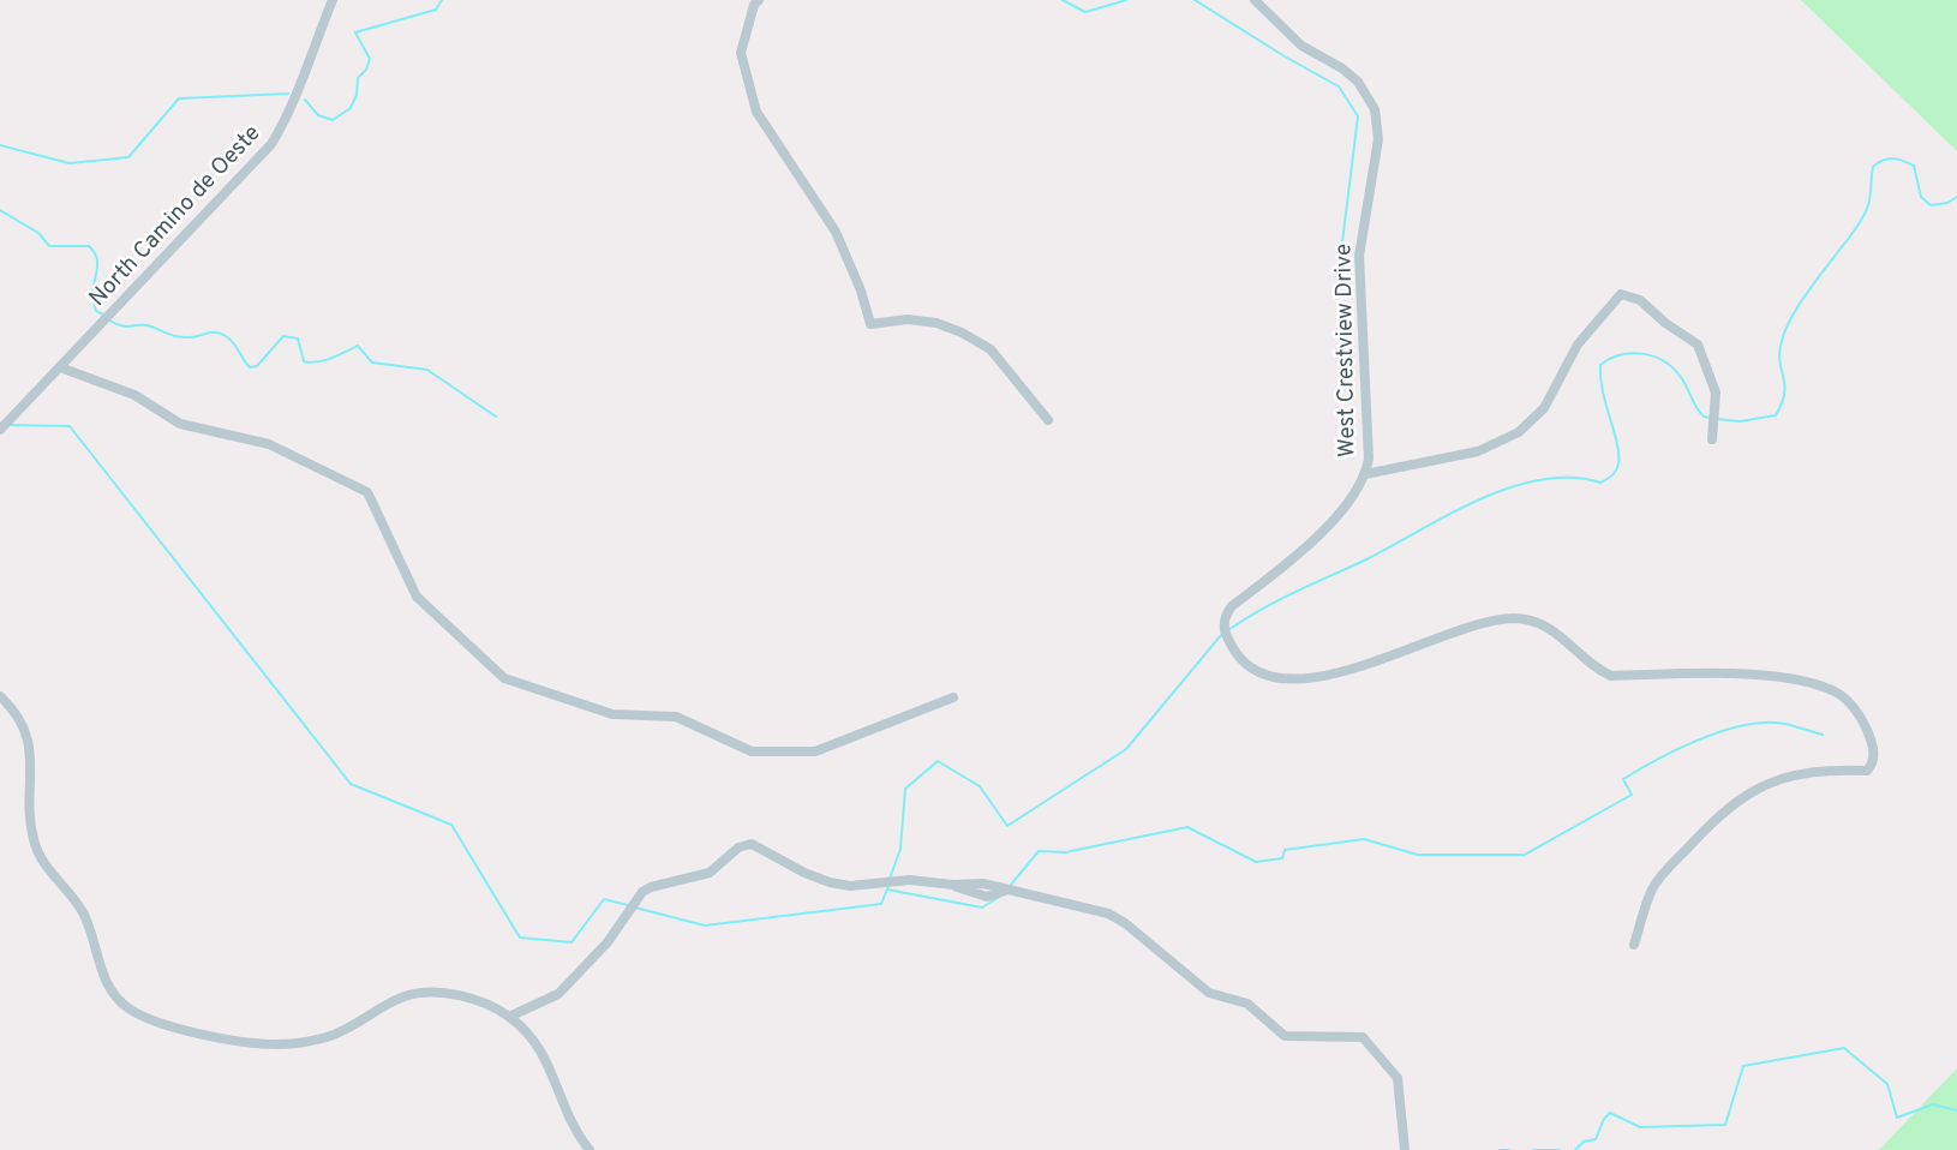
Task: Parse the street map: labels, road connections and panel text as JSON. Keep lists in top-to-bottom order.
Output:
{
  "streets": {
    "street": ["North Camino de Oeste", "West Crestview Drive"]
  }
}
